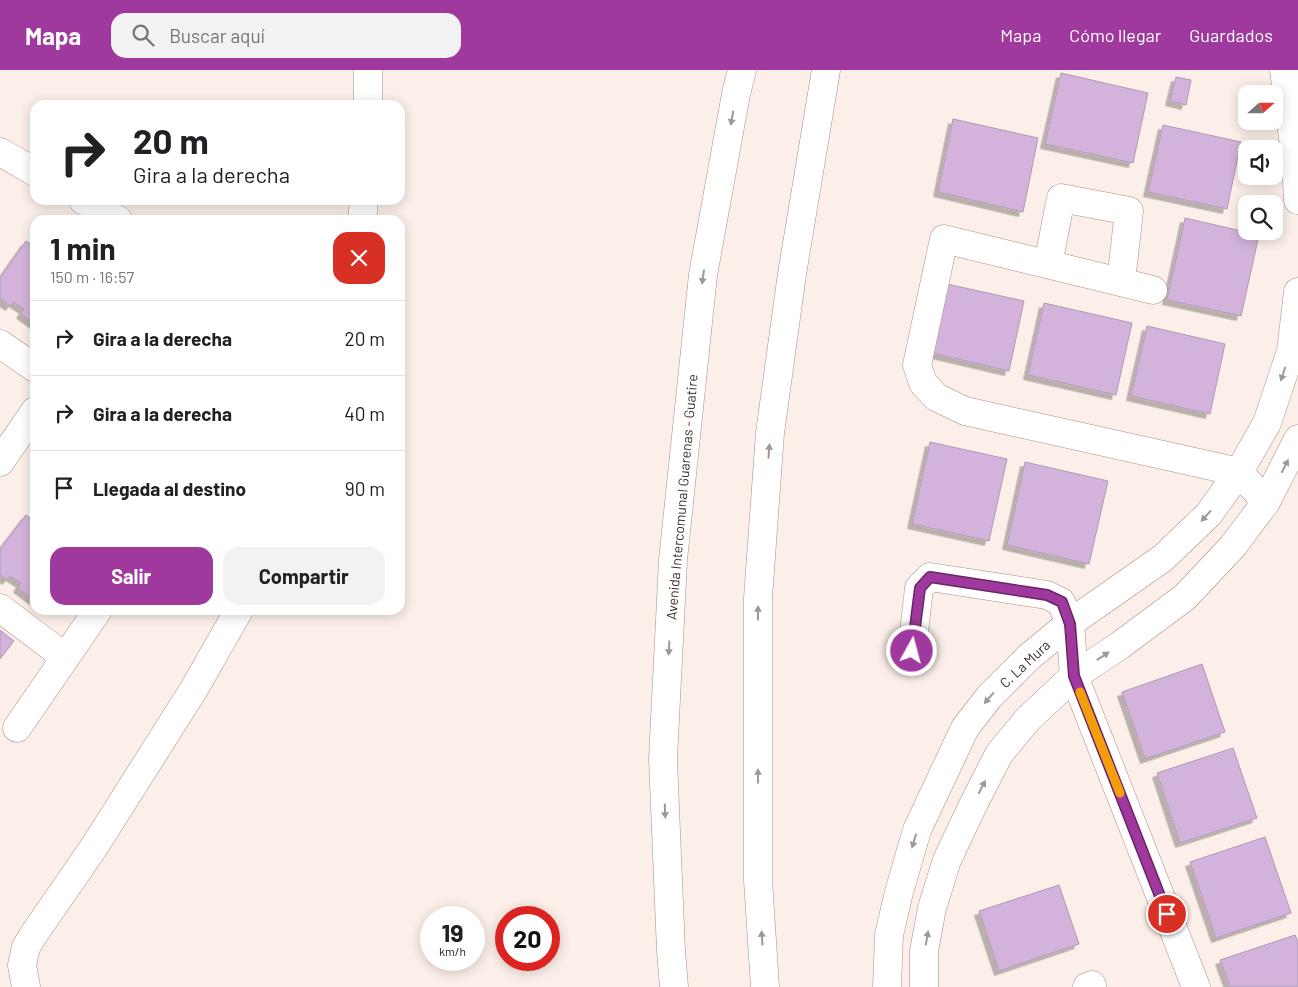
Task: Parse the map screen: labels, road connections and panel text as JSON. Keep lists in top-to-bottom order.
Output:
{
  "streets": {
    "main road": ["Avenida Intercomunal Guarenas - Guatire", "C. La Mura"]
  },
  "north": "right",
  "page": {
    "header": "Mapa",
    "search": "Buscar aquí",
    "nav": ["Mapa", "Cómo llegar", "Guardados"],
    "turn": ["20 m", "Gira a la derecha"],
    "heading": ["1 min", "150 m · 16:57"],
    "list": [
      {
        "name": "Gira a la derecha",
        "value": "20 m"
      },
      {
        "name": "Gira a la derecha",
        "value": "40 m"
      },
      {
        "name": "Llegada al destino",
        "value": "90 m"
      }
    ],
    "buttons": ["Salir", "Compartir"],
    "speed": "19 km/h",
    "limit": "20"
  }
}
